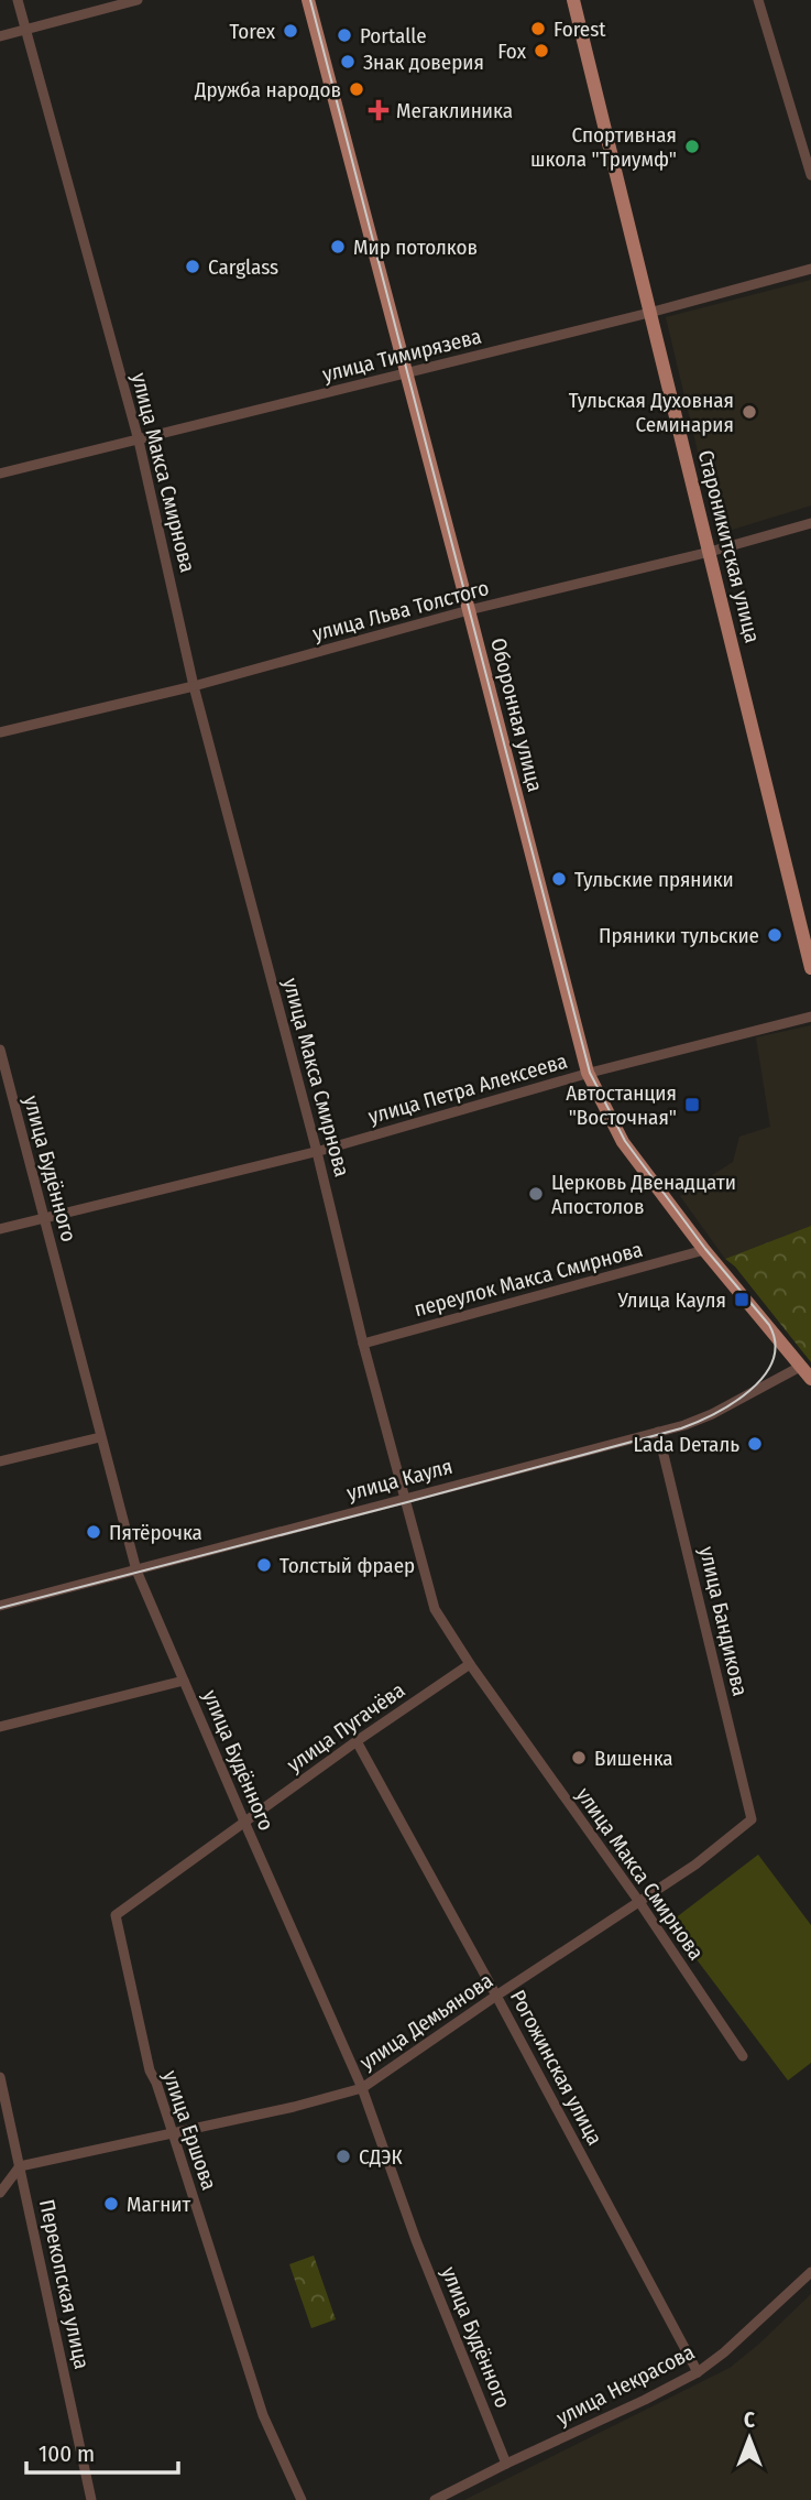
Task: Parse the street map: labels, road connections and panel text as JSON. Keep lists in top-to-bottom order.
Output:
{
  "streets": {
    "main road": ["Староникитская улица", "Оборонная улица"],
    "street": [
      "улица Тимирязева",
      "улица Макса Смирнова",
      "улица Льва Толстого",
      "улица Петра Алексеева",
      "улица Будённого",
      "переулок Макса Смирнова",
      "улица Кауля",
      "улица Бандикова",
      "улица Пугачёва",
      "улица Демьянова",
      "Рогожинская улица",
      "улица Ершова",
      "Перекопская улица",
      "улица Некрасова"
    ]
  },
  "crossings": [
    ["улица Тимирязева", "улица Макса Смирнова"],
    ["улица Тимирязева", "Староникитская улица"],
    ["улица Тимирязева", "Оборонная улица"],
    ["улица Макса Смирнова", "улица Льва Толстого"],
    ["улица Макса Смирнова", "улица Петра Алексеева"],
    ["улица Макса Смирнова", "переулок Макса Смирнова"],
    ["улица Макса Смирнова", "улица Кауля"],
    ["улица Макса Смирнова", "улица Пугачёва"],
    ["улица Макса Смирнова", "улица Демьянова"],
    ["Староникитская улица", "улица Льва Толстого"],
    ["улица Льва Толстого", "Оборонная улица"],
    ["Оборонная улица", "улица Петра Алексеева"],
    ["Оборонная улица", "переулок Макса Смирнова"],
    ["Оборонная улица", "улица Кауля"],
    ["улица Петра Алексеева", "улица Будённого"],
    ["улица Будённого", "улица Кауля"],
    ["улица Будённого", "улица Пугачёва"],
    ["улица Будённого", "улица Демьянова"],
    ["улица Будённого", "улица Ершова"],
    ["улица Будённого", "улица Некрасова"],
    ["улица Кауля", "улица Бандикова"],
    ["улица Бандикова", "улица Демьянова"],
    ["улица Пугачёва", "Рогожинская улица"],
    ["улица Пугачёва", "улица Ершова"],
    ["улица Демьянова", "Рогожинская улица"],
    ["улица Демьянова", "улица Ершова"],
    ["улица Демьянова", "Перекопская улица"],
    ["Рогожинская улица", "улица Некрасова"]
  ],
  "places": {
    "other": [
      "Forest",
      "Torex",
      "Portalle",
      "Fox",
      "Знак доверия",
      "Дружба народов",
      "Спортивная школа \"Триумф\"",
      "Мир потолков",
      "Carglass",
      "Тульская Духовная Семинария",
      "Тульские пряники",
      "Пряники тульские",
      "Церковь Двенадцати Апостолов",
      "Lada Dеталь",
      "Пятёрочка",
      "Толстый фраер",
      "Вишенка",
      "СДЭК",
      "Магнит"
    ],
    "health": ["Мегаклиника"],
    "transit": ["Автостанция \"Восточная\"", "Улица Кауля"]
  },
  "scale_bar": "100 m",
  "north": "top"
}
